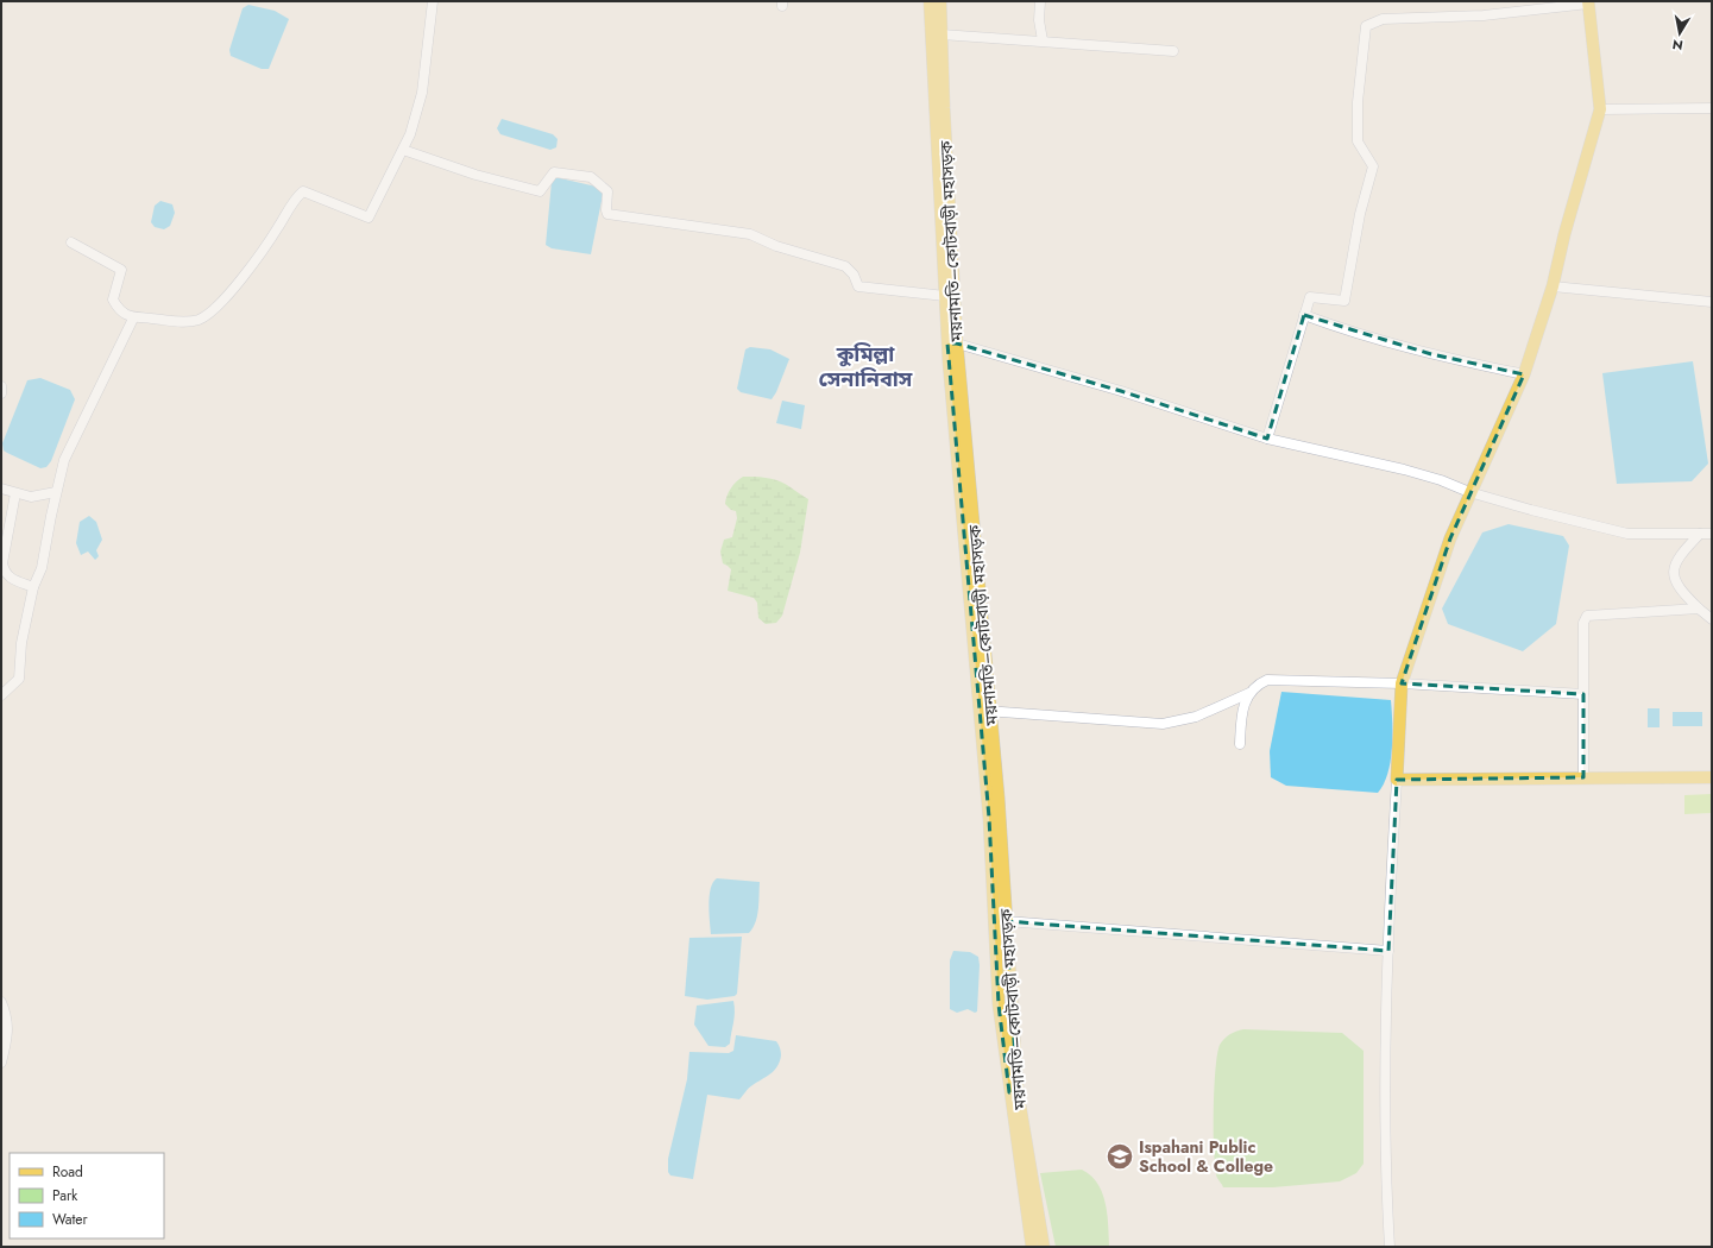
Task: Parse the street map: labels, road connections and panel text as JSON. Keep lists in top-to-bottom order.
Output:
{
  "streets": {
    "main road": ["ময়নামতি–কোটবাড়ী মহাসড়ক"]
  },
  "districts": ["কুমিল্লা সেনানিবাস"],
  "places": {
    "school or university": ["Ispahani Public School & College"]
  },
  "legend": ["Road", "Park", "Water"],
  "north": "bottom"
}
